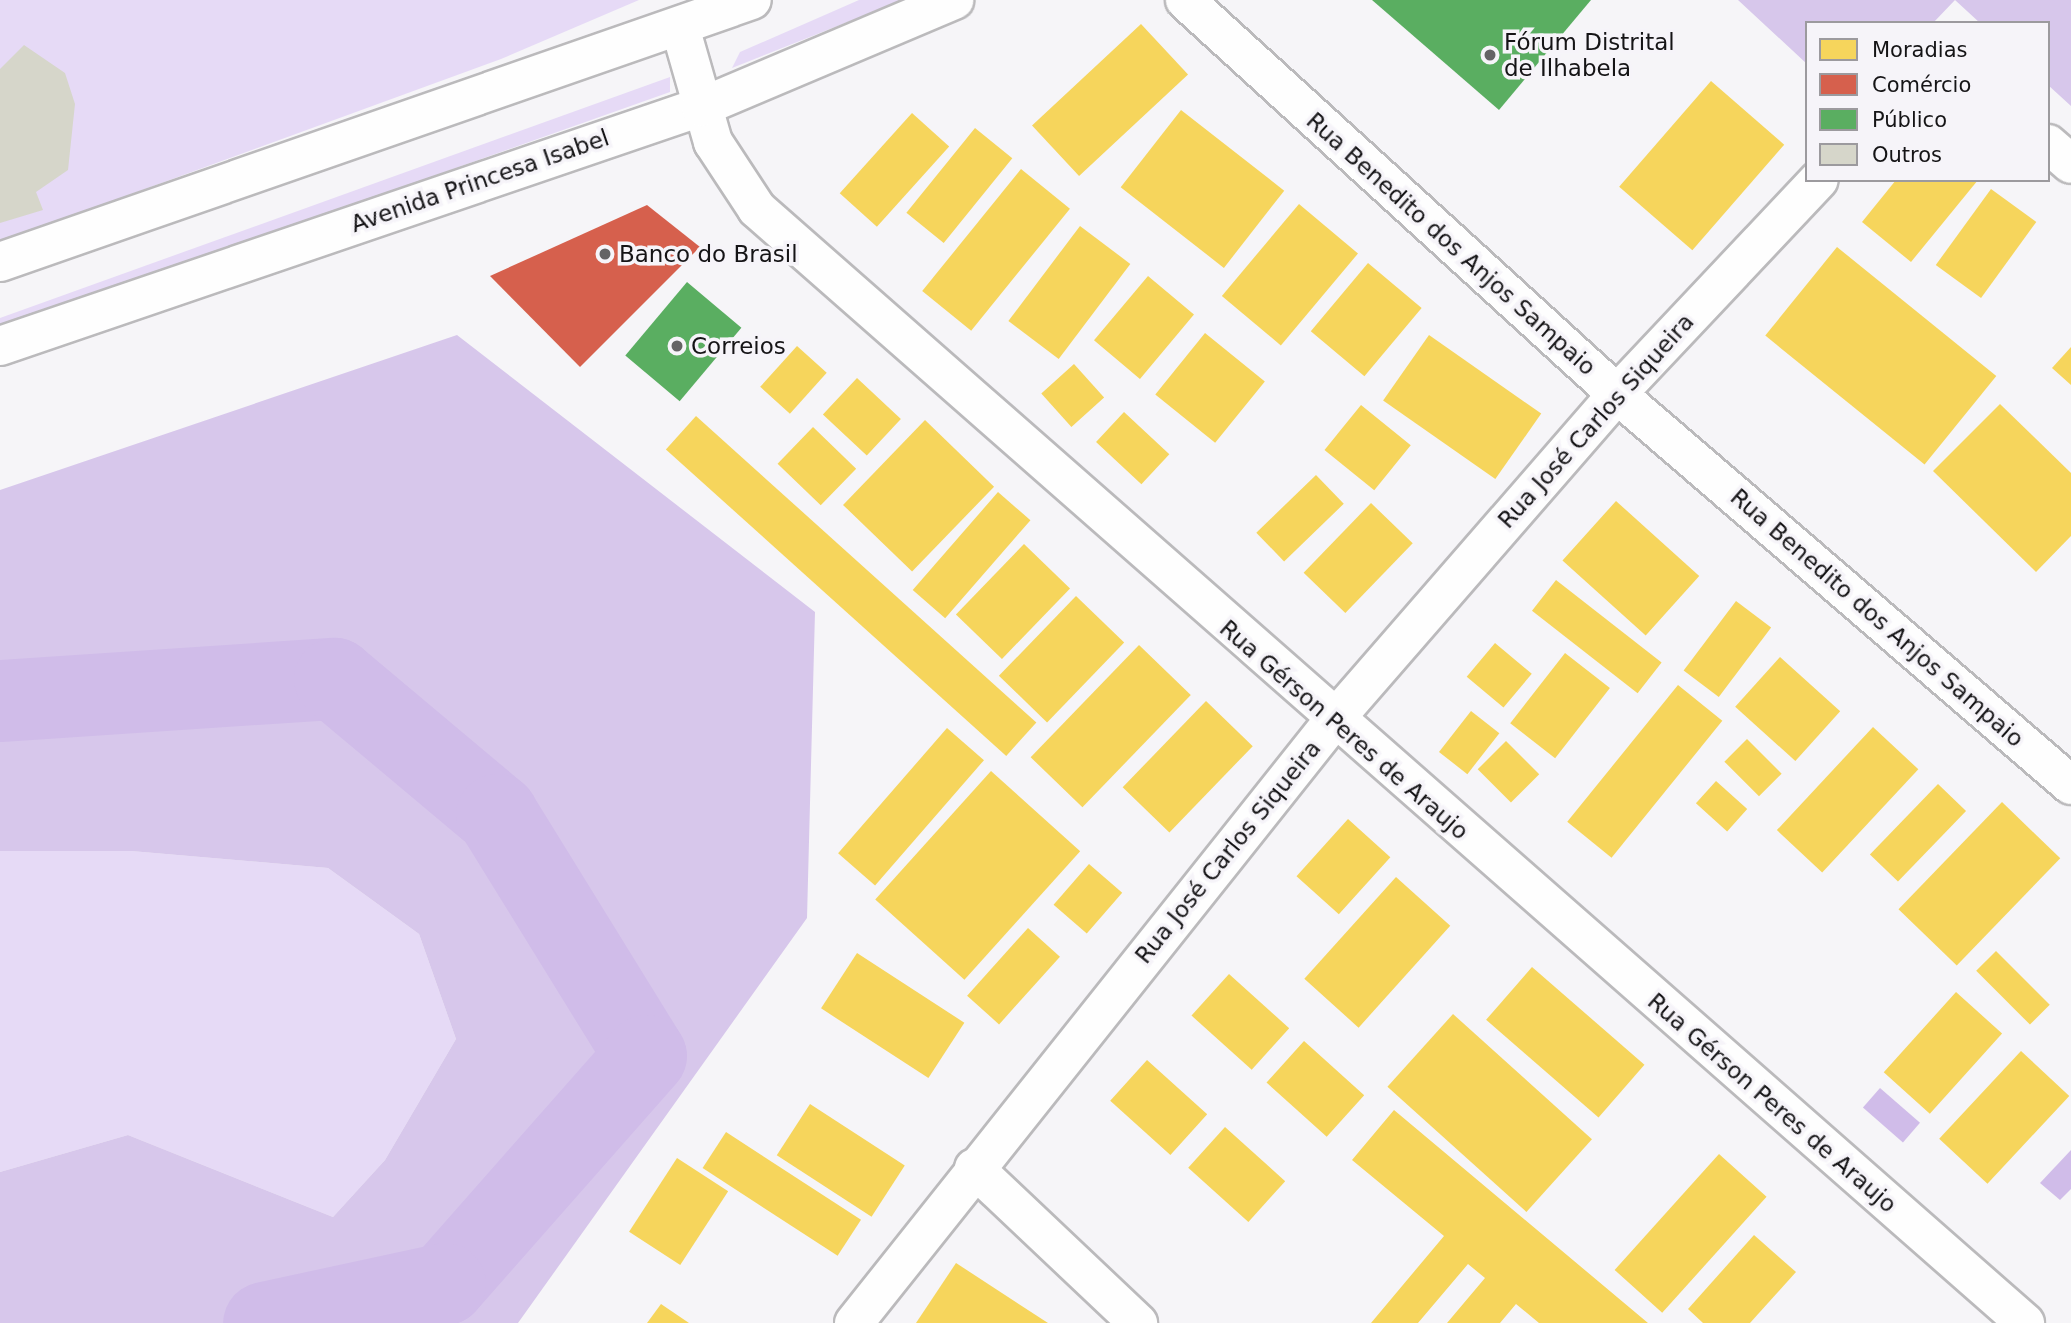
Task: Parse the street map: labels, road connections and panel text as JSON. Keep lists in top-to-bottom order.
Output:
{
  "streets": {
    "street": [
      "Avenida Princesa Isabel",
      "Rua Benedito dos Anjos Sampaio",
      "Rua José Carlos Siqueira",
      "Rua Gérson Peres de Araujo"
    ]
  },
  "crossings": [
    ["Avenida Princesa Isabel", "Rua Gérson Peres de Araujo"],
    ["Rua Benedito dos Anjos Sampaio", "Rua José Carlos Siqueira"],
    ["Rua José Carlos Siqueira", "Rua Gérson Peres de Araujo"]
  ],
  "places": ["Fórum Distrital de Ilhabela", "Banco do Brasil", "Correios"],
  "legend": [
    "Moradias",
    "Comércio",
    "Público",
    "Outros"
  ]
}
